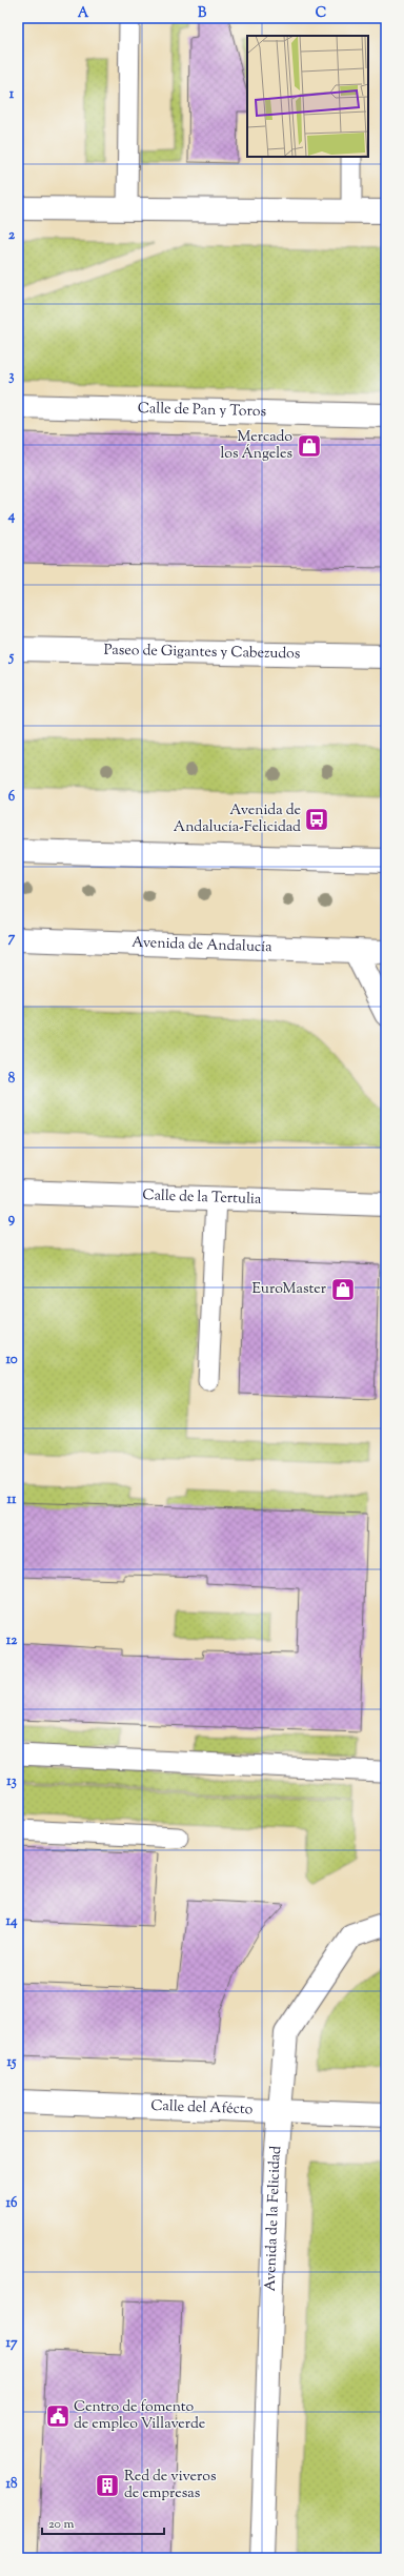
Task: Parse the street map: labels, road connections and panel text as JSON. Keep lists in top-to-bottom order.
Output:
{
  "streets": {
    "street": [
      "Calle de Pan y Toros",
      "Paseo de Gigantes y Cabezudos",
      "Avenida de Andalucía",
      "Calle de la Tertulia",
      "Calle del Afécto",
      "Avenida de la Felicidad"
    ]
  },
  "crossings": [
    ["Calle del Afécto", "Avenida de la Felicidad"]
  ],
  "places": {
    "shop": ["Mercado los Ángeles", "EuroMaster"],
    "bus stop": ["Avenida de Andalucía-Felicidad"],
    "public building": ["Centro de fomento de empleo Villaverde"],
    "building": ["Red de viveros de empresas"]
  },
  "scale_bar": "20 m",
  "grid": {
    "columns": ["A", "B", "C"],
    "rows": [
      "1",
      "2",
      "3",
      "4",
      "5",
      "6",
      "7",
      "8",
      "9",
      "10",
      "11",
      "12",
      "13",
      "14",
      "15",
      "16",
      "17",
      "18"
    ]
  }
}
